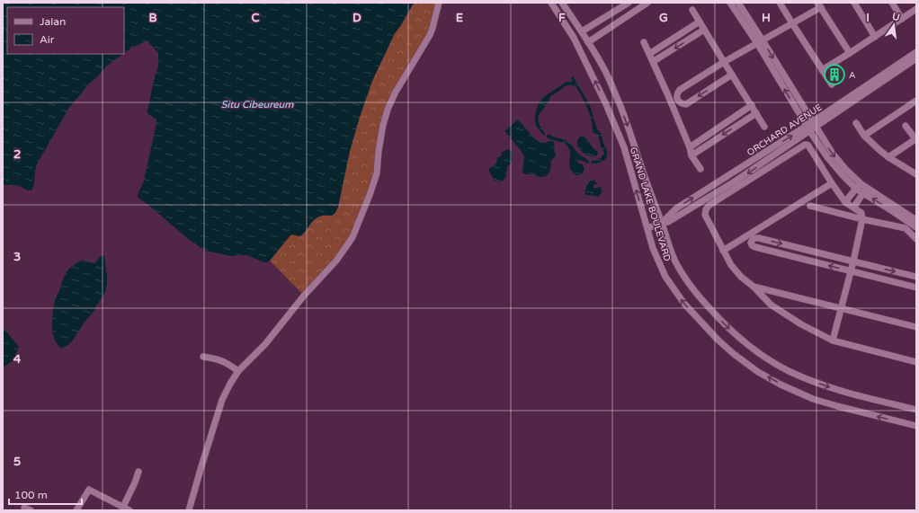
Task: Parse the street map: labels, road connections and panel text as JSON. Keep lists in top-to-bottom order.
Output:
{
  "streets": {
    "street": ["ORCHARD AVENUE", "GRAND LAKE BOULEVARD"]
  },
  "crossings": [
    ["ORCHARD AVENUE", "GRAND LAKE BOULEVARD"]
  ],
  "water": ["Situ Cibeureum"],
  "places": {
    "building": ["A"]
  },
  "legend": ["Jalan", "Air"],
  "scale_bar": "100 m",
  "north": "top",
  "grid": {
    "columns": [
      "B",
      "C",
      "D",
      "E",
      "F",
      "G",
      "H",
      "I"
    ],
    "rows": [
      "2",
      "3",
      "4",
      "5"
    ]
  }
}
